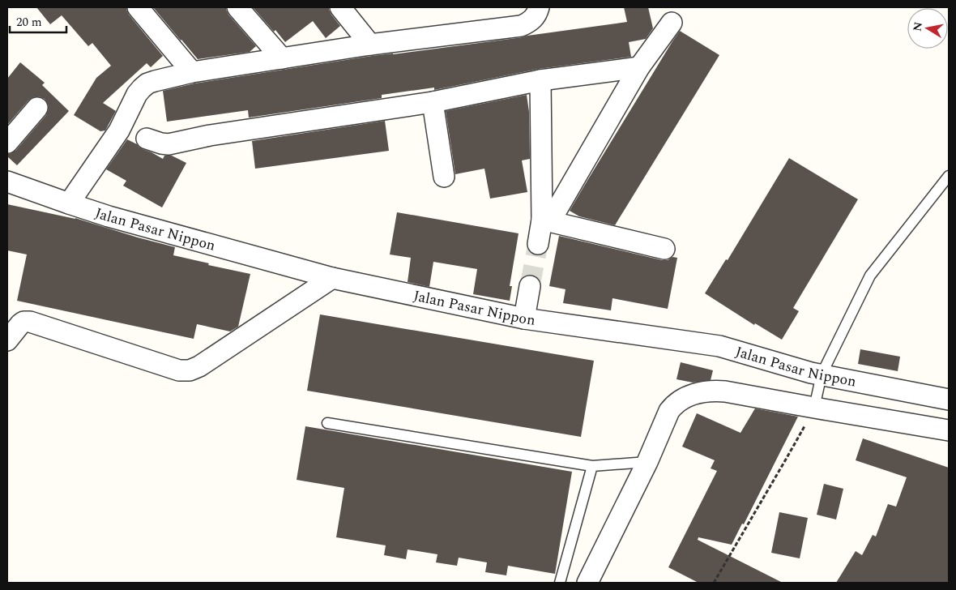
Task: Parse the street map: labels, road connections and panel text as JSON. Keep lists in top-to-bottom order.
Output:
{
  "streets": {
    "street": ["Jalan Pasar Nippon"]
  },
  "scale_bar": "20 m",
  "north": "left"
}
